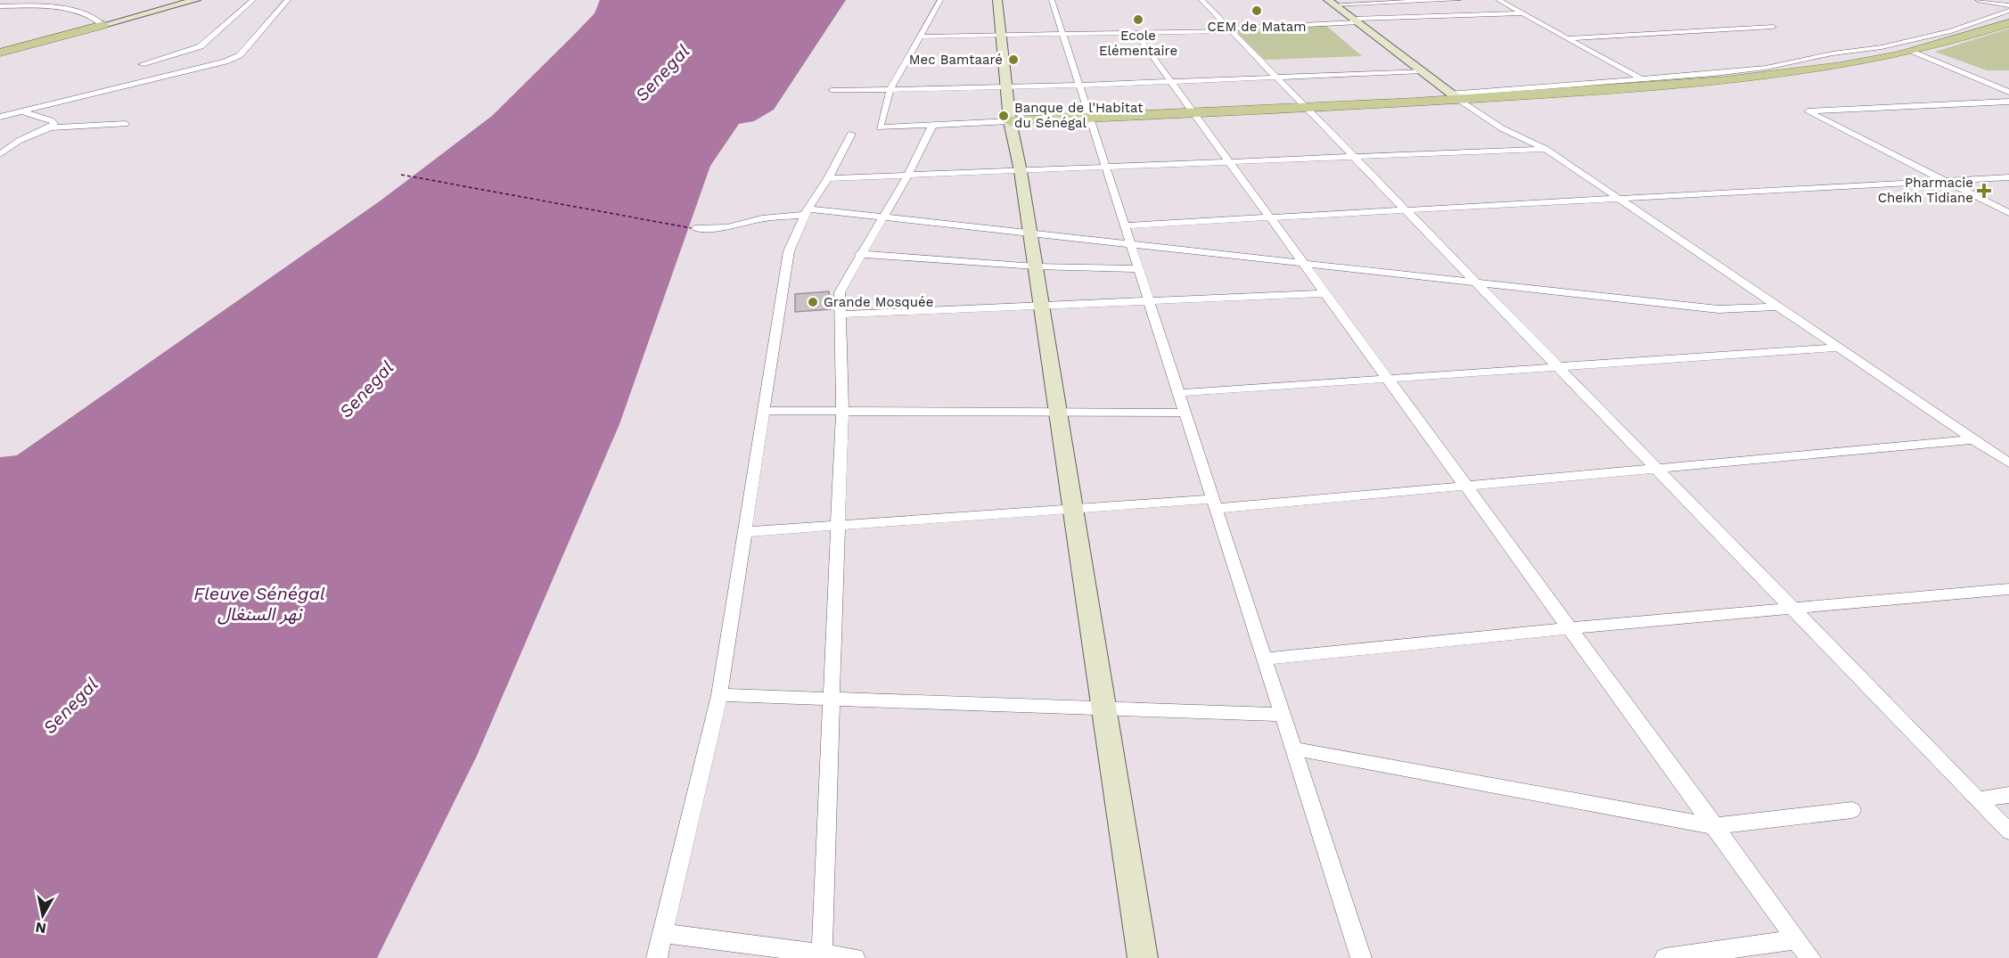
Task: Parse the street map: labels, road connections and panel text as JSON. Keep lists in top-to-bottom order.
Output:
{
  "water": ["Senegal", "Fleuve Sénégal نهر السنغال"],
  "places": {
    "other": [
      "CEM de Matam",
      "Ecole Elémentaire",
      "Mec Bamtaaré",
      "Banque de l'Habitat du Sénégal",
      "Grande Mosquée"
    ],
    "health": ["Pharmacie Cheikh Tidiane"]
  },
  "north": "bottom"
}
